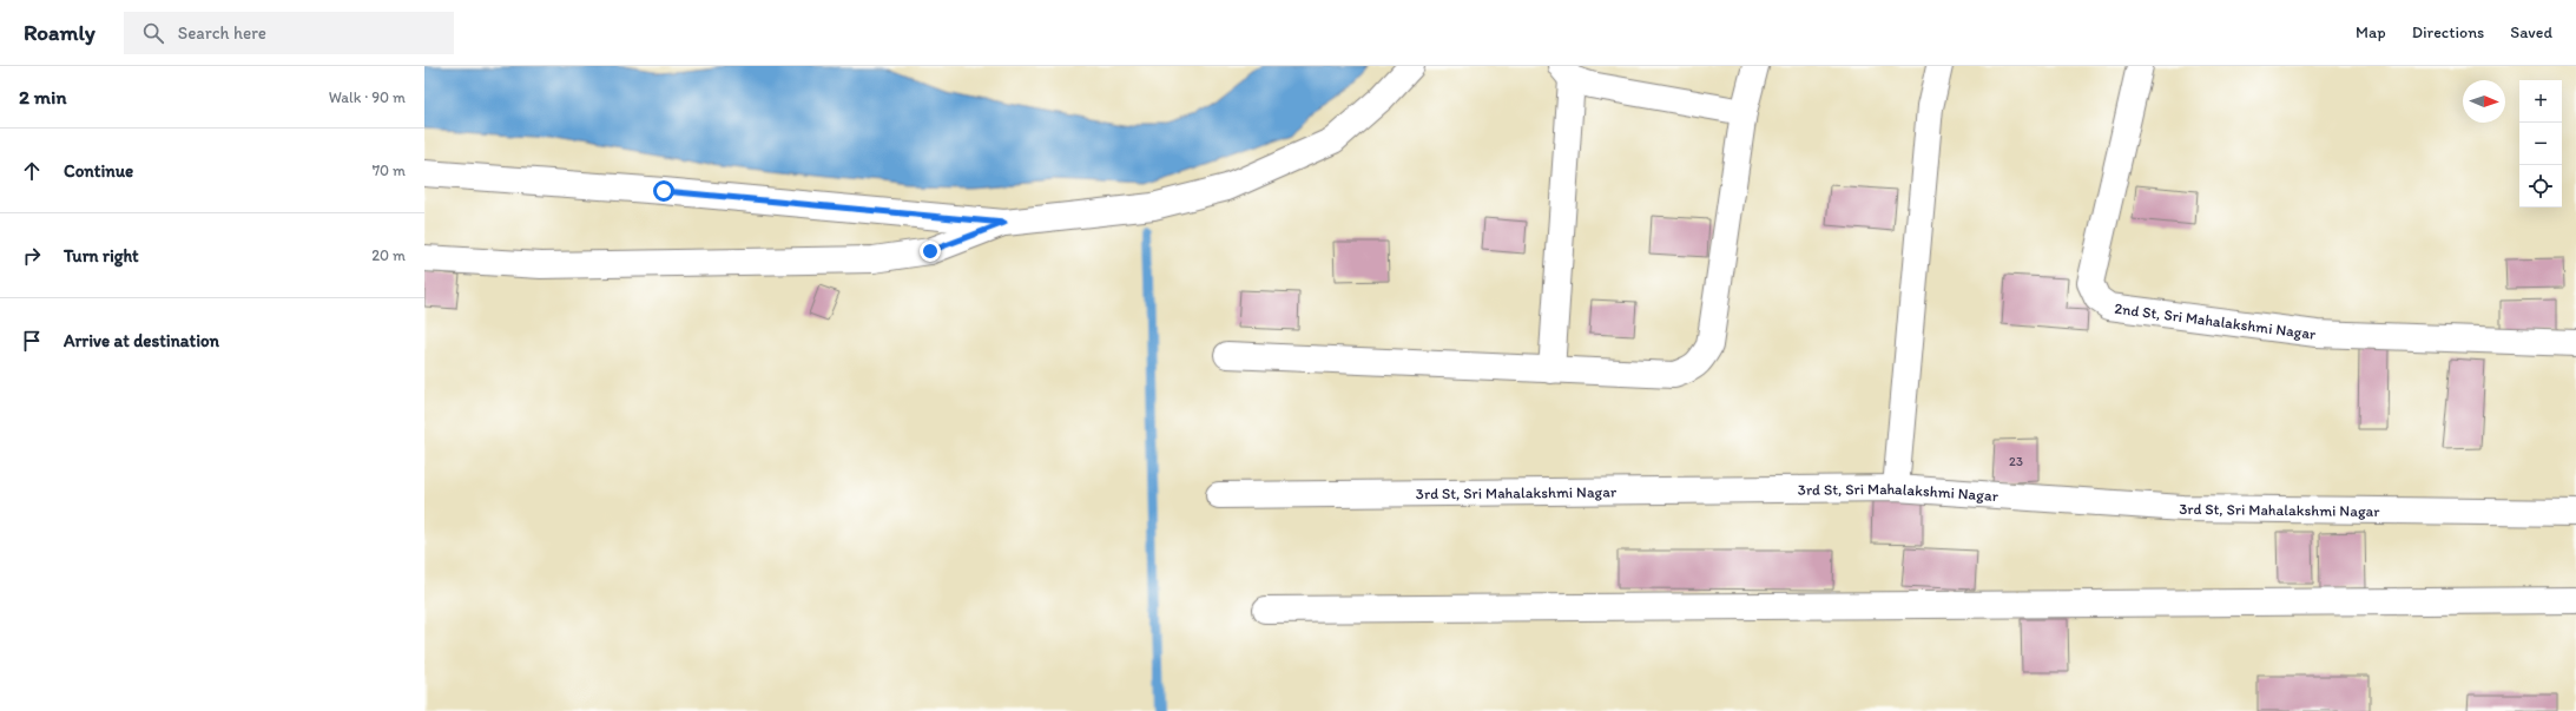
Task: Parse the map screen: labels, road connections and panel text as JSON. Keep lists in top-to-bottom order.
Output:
{
  "streets": {
    "street": ["2nd St, Sri Mahalakshmi Nagar", "3rd St, Sri Mahalakshmi Nagar"]
  },
  "house_numbers": ["23"],
  "north": "right",
  "page": {
    "header": "Roamly",
    "search": "Search here",
    "nav": ["Map", "Directions", "Saved"],
    "heading": ["2 min", "Walk · 90 m"],
    "map_buttons": ["+", "−"],
    "list": [
      ["Continue", "70 m"],
      ["Turn right", "20 m"],
      "Arrive at destination"
    ]
  }
}
